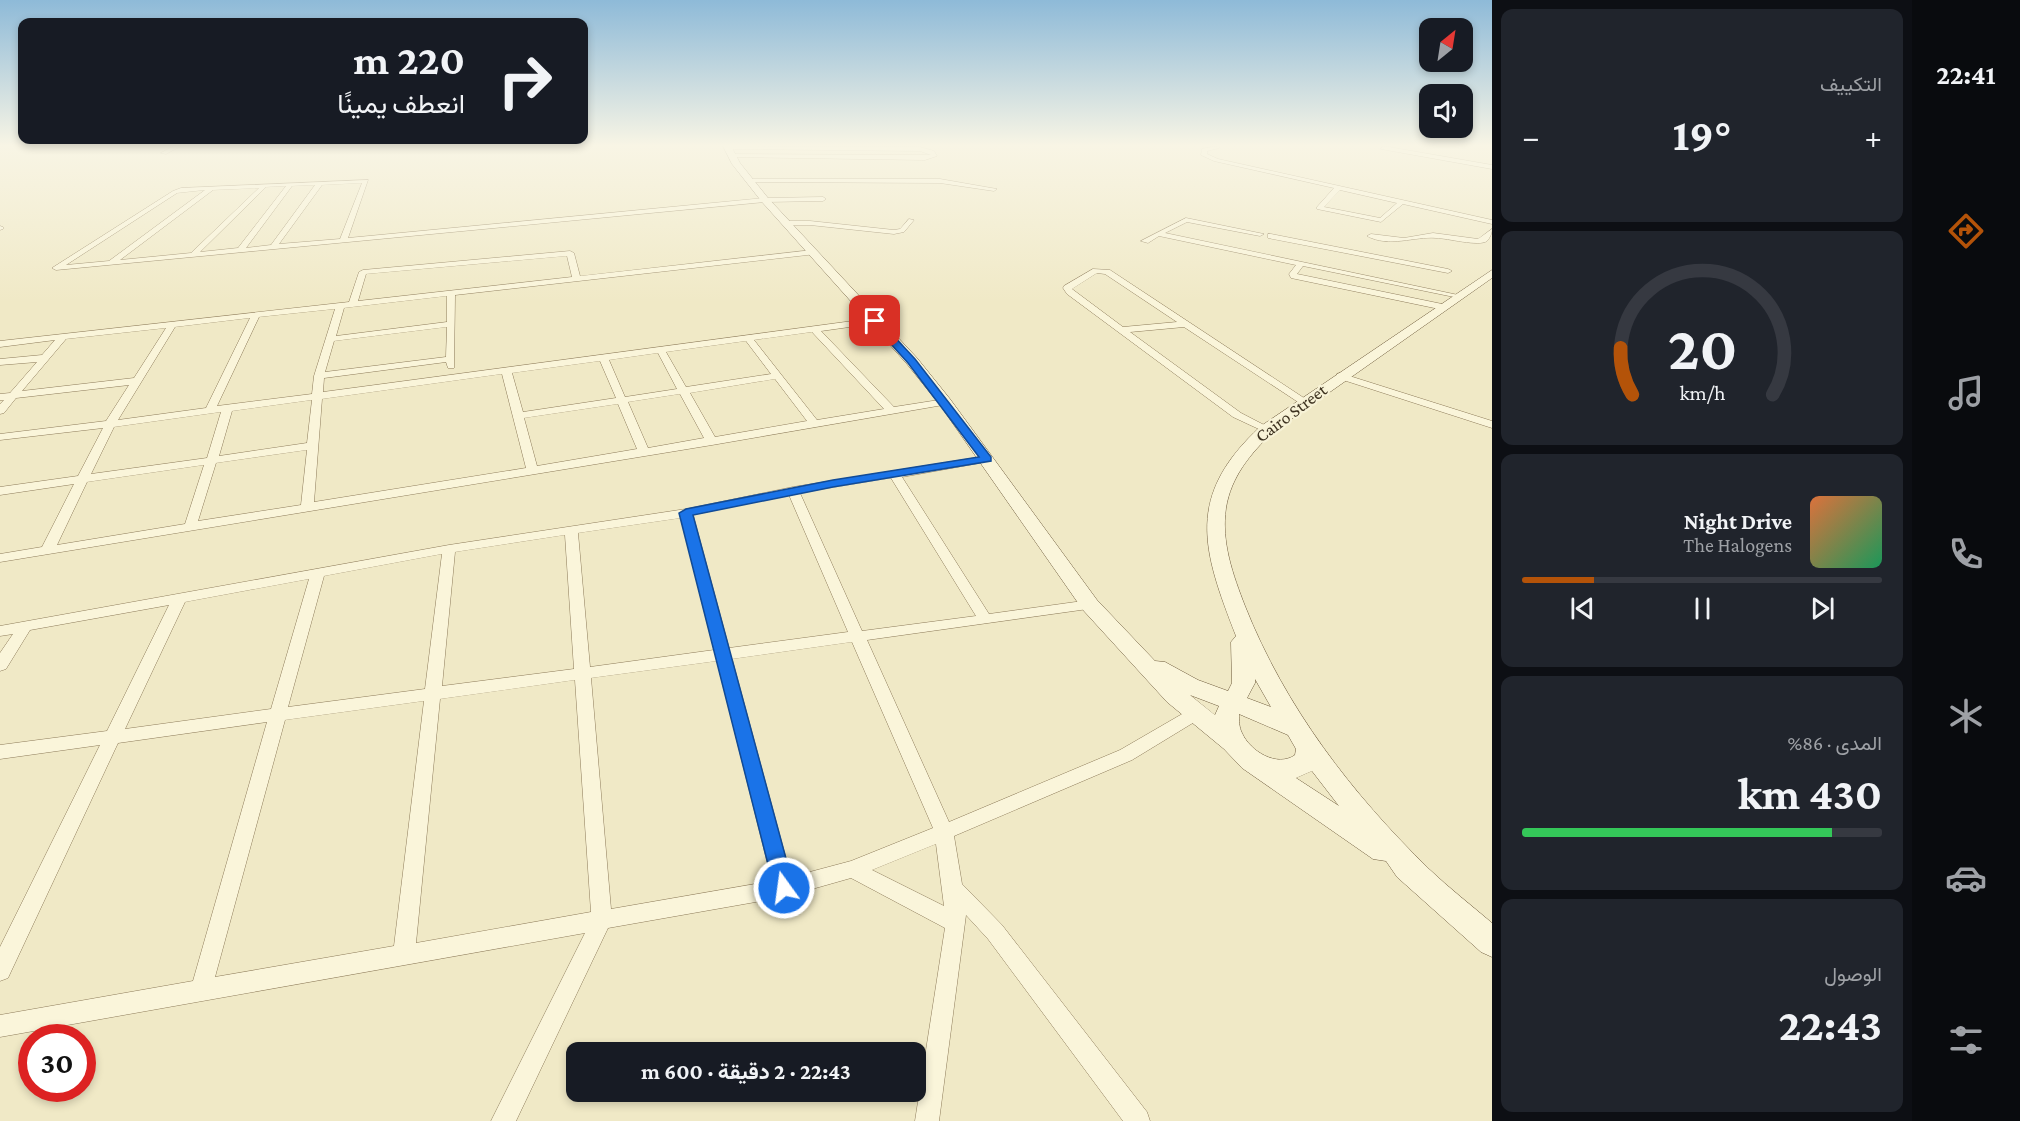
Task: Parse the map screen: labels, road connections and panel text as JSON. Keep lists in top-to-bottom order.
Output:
{
  "streets": {
    "main road": ["Cairo Street"]
  },
  "north": "top right",
  "page": {
    "tabs": "22:41",
    "tile": [
      "التكييف",
      ["المدى · 86%", "430 km"],
      ["الوصول", "22:43"]
    ],
    "turn": ["220 m", "انعطف يمينًا"],
    "heat": ["−", "19°", "+"],
    "song": ["Night Drive", "The Halogens"],
    "limit": "30",
    "trip": "22:43 · 2 دقيقة · 600 m",
    "gauge": ["20", "km/h"]
  }
}
